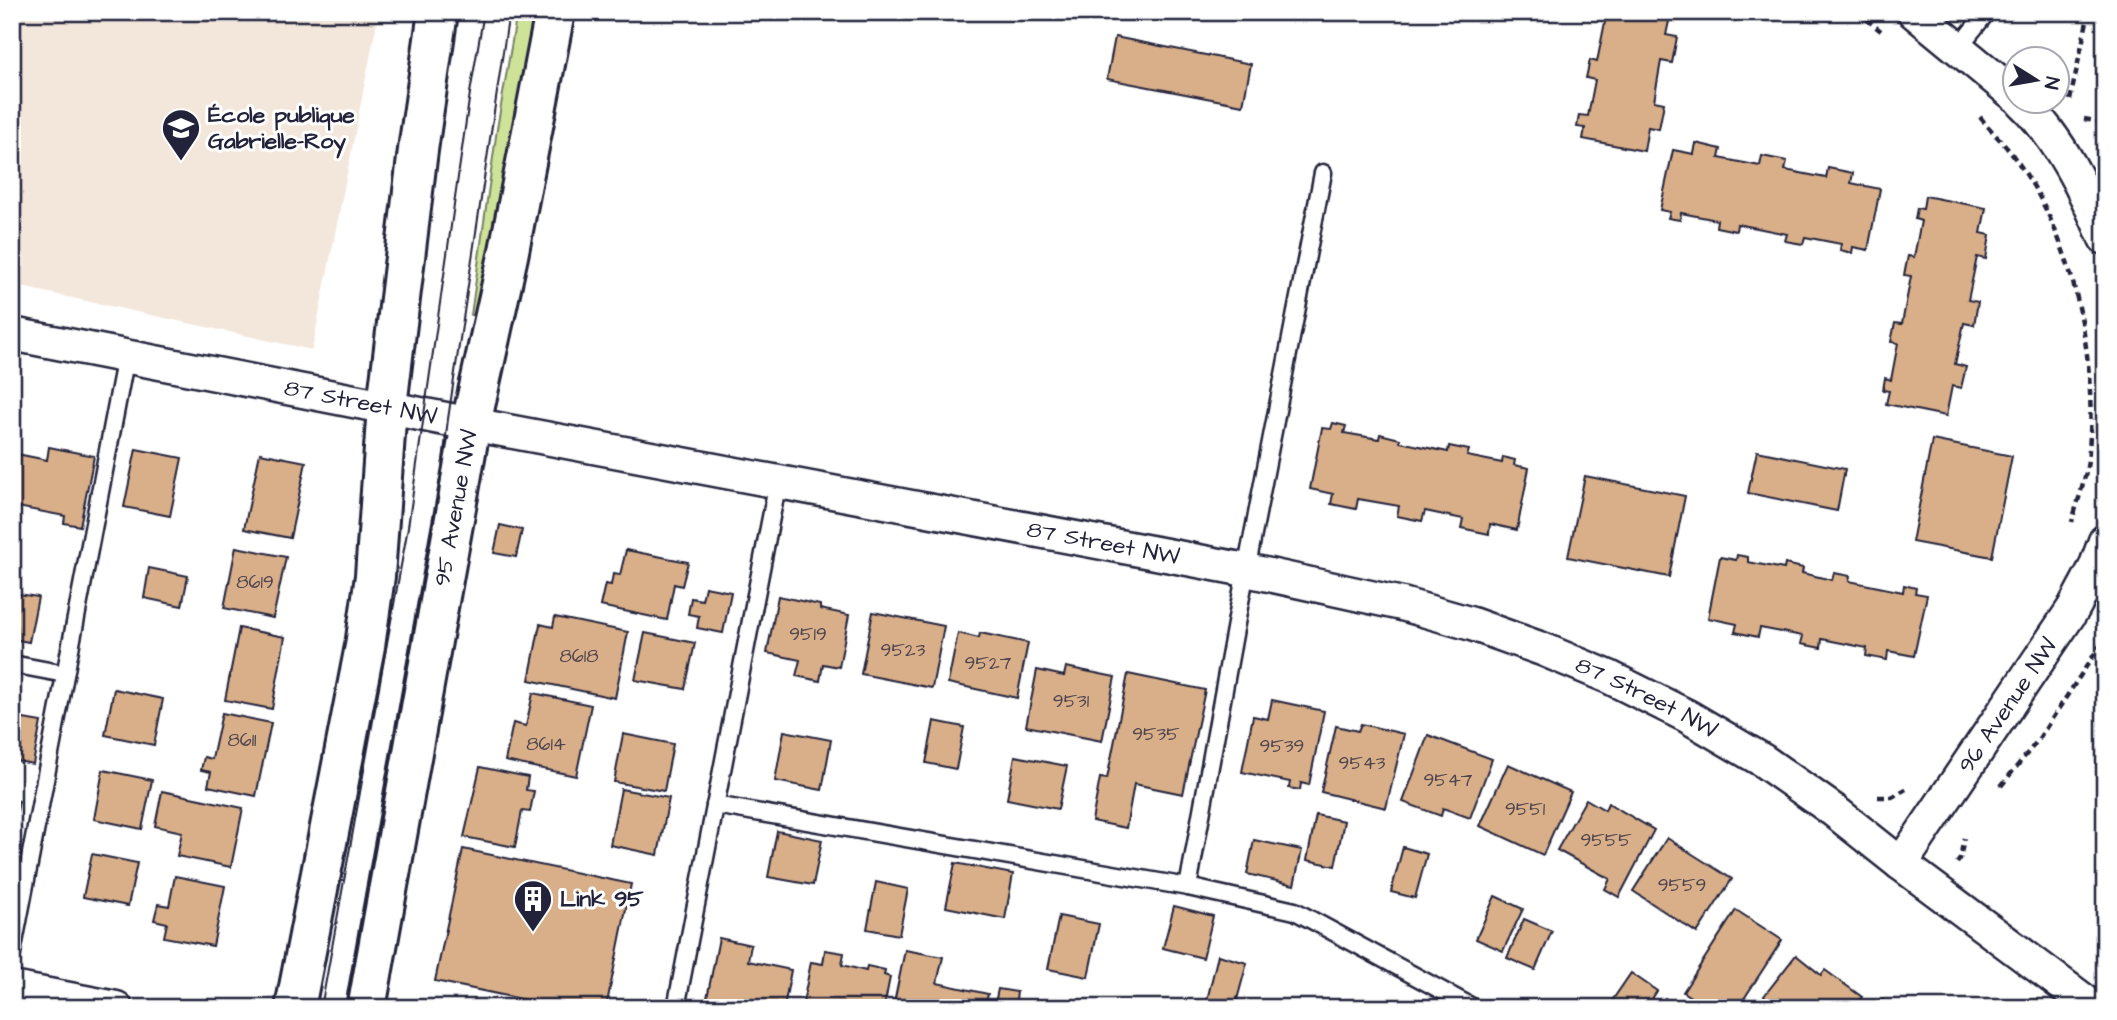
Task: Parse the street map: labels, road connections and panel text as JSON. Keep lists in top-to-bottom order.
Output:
{
  "streets": {
    "street": ["87 Street NW", "95 Avenue NW", "96 Avenue NW"]
  },
  "crossings": [
    ["87 Street NW", "95 Avenue NW"],
    ["87 Street NW", "96 Avenue NW"]
  ],
  "places": {
    "school or university": ["École publique Gabrielle-Roy"],
    "building": ["Link 95"]
  },
  "house_numbers": [
    "8619",
    "9519",
    "9523",
    "8618",
    "9527",
    "9531",
    "9535",
    "8611",
    "8614",
    "9539",
    "9543",
    "9547",
    "9551",
    "9555",
    "9559"
  ],
  "north": "right"
}
